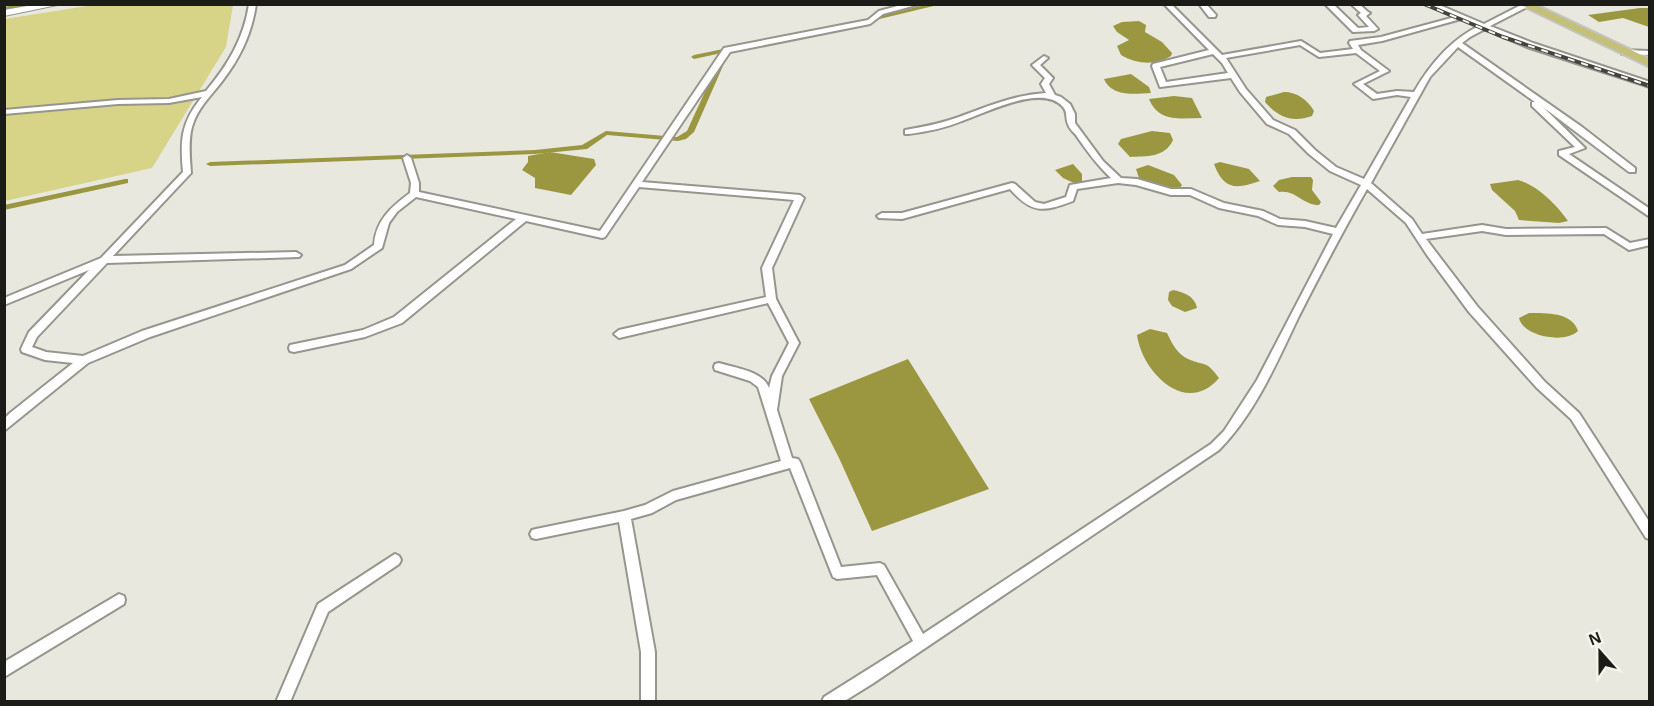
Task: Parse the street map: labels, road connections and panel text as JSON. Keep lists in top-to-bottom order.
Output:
{
  "north": "top"
}
